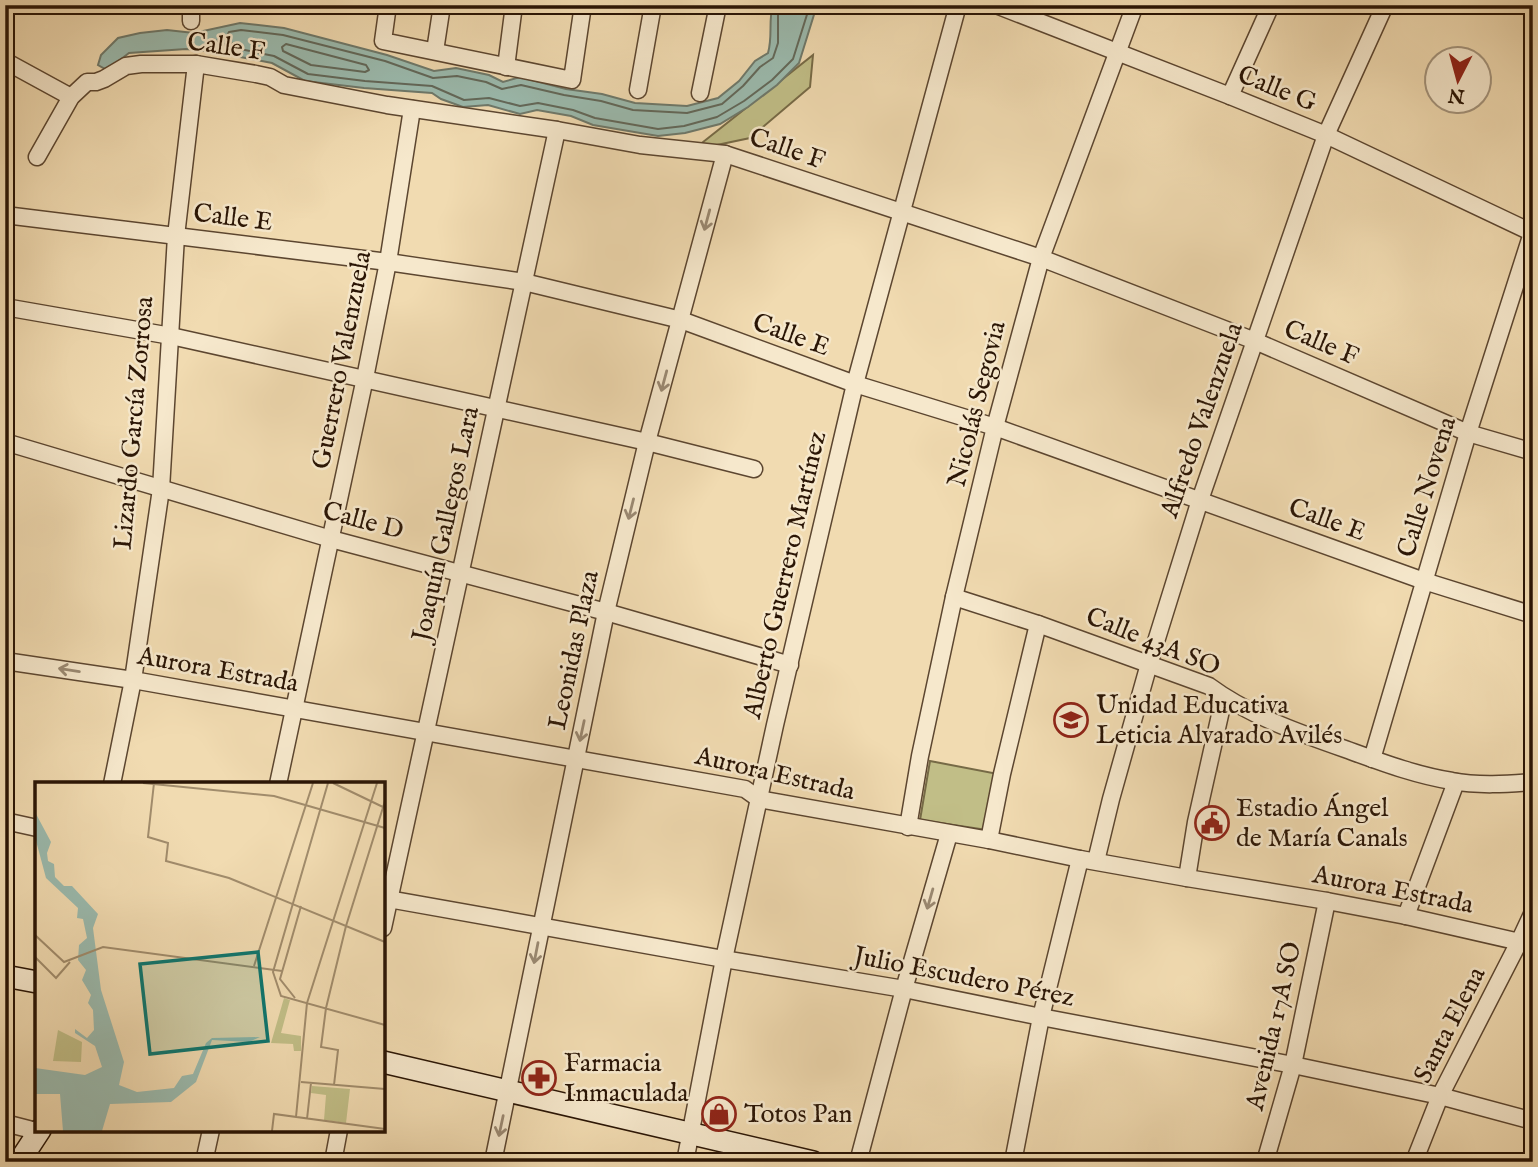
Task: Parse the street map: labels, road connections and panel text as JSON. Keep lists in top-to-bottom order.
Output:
{
  "streets": {
    "street": [
      "Calle F",
      "Calle G",
      "Calle E",
      "Guerrero Valenzuela",
      "Nicolás Segovia",
      "Alfredo Valenzuela",
      "Lizardo García Zorrosa",
      "Calle Novena",
      "Calle D",
      "Joaquín Gallegos Lara",
      "Alberto Guerrero Martínez",
      "Calle 43A SO",
      "Leonidas Plaza",
      "Aurora Estrada",
      "Julio Escudero Pérez",
      "Santa Elena",
      "Avenida 17A SO"
    ]
  },
  "crossings": [
    ["Calle F", "Guerrero Valenzuela"],
    ["Calle F", "Nicolás Segovia"],
    ["Calle F", "Alfredo Valenzuela"],
    ["Calle F", "Lizardo García Zorrosa"],
    ["Calle F", "Calle Novena"],
    ["Calle F", "Joaquín Gallegos Lara"],
    ["Calle F", "Alberto Guerrero Martínez"],
    ["Calle F", "Leonidas Plaza"],
    ["Calle G", "Nicolás Segovia"],
    ["Calle G", "Alfredo Valenzuela"],
    ["Calle G", "Calle Novena"],
    ["Calle E", "Guerrero Valenzuela"],
    ["Calle E", "Nicolás Segovia"],
    ["Calle E", "Alfredo Valenzuela"],
    ["Calle E", "Lizardo García Zorrosa"],
    ["Calle E", "Calle Novena"],
    ["Calle E", "Joaquín Gallegos Lara"],
    ["Calle E", "Alberto Guerrero Martínez"],
    ["Calle E", "Leonidas Plaza"],
    ["Guerrero Valenzuela", "Calle D"],
    ["Guerrero Valenzuela", "Aurora Estrada"],
    ["Nicolás Segovia", "Calle 43A SO"],
    ["Nicolás Segovia", "Aurora Estrada"],
    ["Alfredo Valenzuela", "Calle 43A SO"],
    ["Alfredo Valenzuela", "Aurora Estrada"],
    ["Alfredo Valenzuela", "Julio Escudero Pérez"],
    ["Lizardo García Zorrosa", "Calle D"],
    ["Lizardo García Zorrosa", "Aurora Estrada"],
    ["Calle Novena", "Calle 43A SO"],
    ["Calle D", "Joaquín Gallegos Lara"],
    ["Calle D", "Alberto Guerrero Martínez"],
    ["Calle D", "Leonidas Plaza"],
    ["Joaquín Gallegos Lara", "Aurora Estrada"],
    ["Joaquín Gallegos Lara", "Julio Escudero Pérez"],
    ["Alberto Guerrero Martínez", "Aurora Estrada"],
    ["Alberto Guerrero Martínez", "Julio Escudero Pérez"],
    ["Leonidas Plaza", "Aurora Estrada"],
    ["Leonidas Plaza", "Julio Escudero Pérez"],
    ["Aurora Estrada", "Santa Elena"],
    ["Aurora Estrada", "Avenida 17A SO"],
    ["Julio Escudero Pérez", "Santa Elena"],
    ["Julio Escudero Pérez", "Avenida 17A SO"]
  ],
  "one_way": ["Leonidas Plaza"],
  "places": {
    "school or university": ["Unidad Educativa Leticia Alvarado Avilés"],
    "public building": ["Estadio Ángel de María Canals"],
    "pharmacy": ["Farmacia Inmaculada"],
    "shop": ["Totos Pan"]
  },
  "north": "bottom"
}
